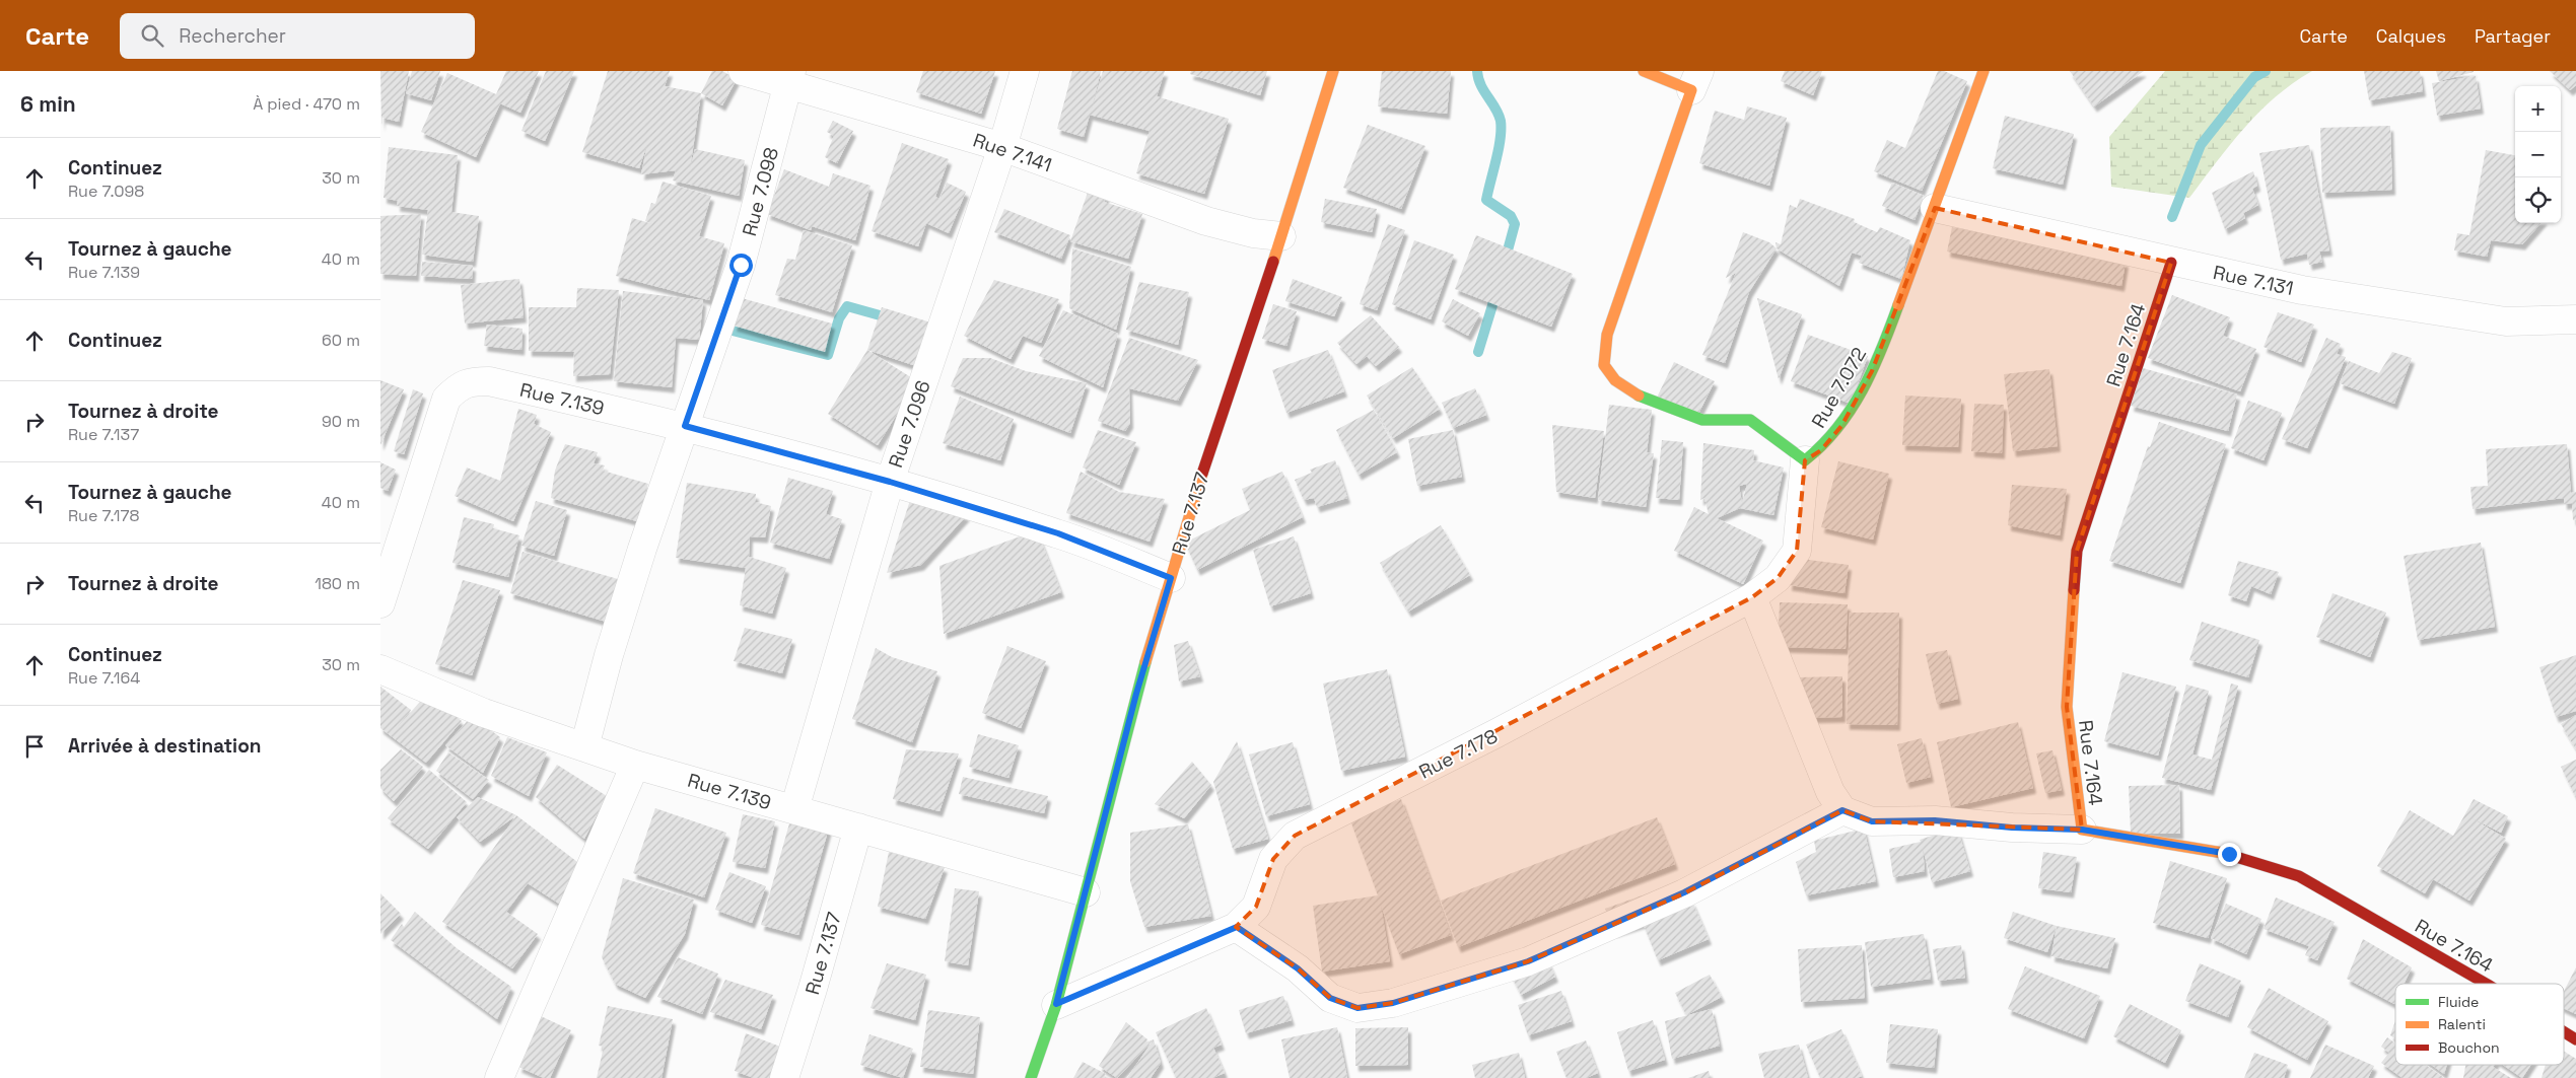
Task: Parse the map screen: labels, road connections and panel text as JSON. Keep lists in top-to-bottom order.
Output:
{
  "streets": {
    "street": [
      "Rue 7.141",
      "Rue 7.098",
      "Rue 7.131",
      "Rue 7.164",
      "Rue 7.072",
      "Rue 7.139",
      "Rue 7.096",
      "Rue 7.137",
      "Rue 7.178"
    ]
  },
  "crossings": [
    ["Rue 7.141", "Rue 7.098"],
    ["Rue 7.141", "Rue 7.096"],
    ["Rue 7.141", "Rue 7.137"],
    ["Rue 7.098", "Rue 7.139"],
    ["Rue 7.131", "Rue 7.164"],
    ["Rue 7.131", "Rue 7.072"],
    ["Rue 7.072", "Rue 7.178"],
    ["Rue 7.139", "Rue 7.096"],
    ["Rue 7.139", "Rue 7.137"],
    ["Rue 7.137", "Rue 7.178"]
  ],
  "legend": ["Fluide", "Ralenti", "Bouchon"],
  "page": {
    "header": "Carte",
    "search": "Rechercher",
    "nav": ["Carte", "Calques", "Partager"],
    "heading": ["6 min", "À pied · 470 m"],
    "map_buttons": ["+", "−"],
    "list": [
      ["Continuez", "Rue 7.098", "30 m"],
      ["Tournez à gauche", "Rue 7.139", "40 m"],
      ["Continuez", "60 m"],
      ["Tournez à droite", "Rue 7.137", "90 m"],
      ["Tournez à gauche", "Rue 7.178", "40 m"],
      ["Tournez à droite", "180 m"],
      ["Continuez", "Rue 7.164", "30 m"],
      "Arrivée à destination"
    ]
  }
}
